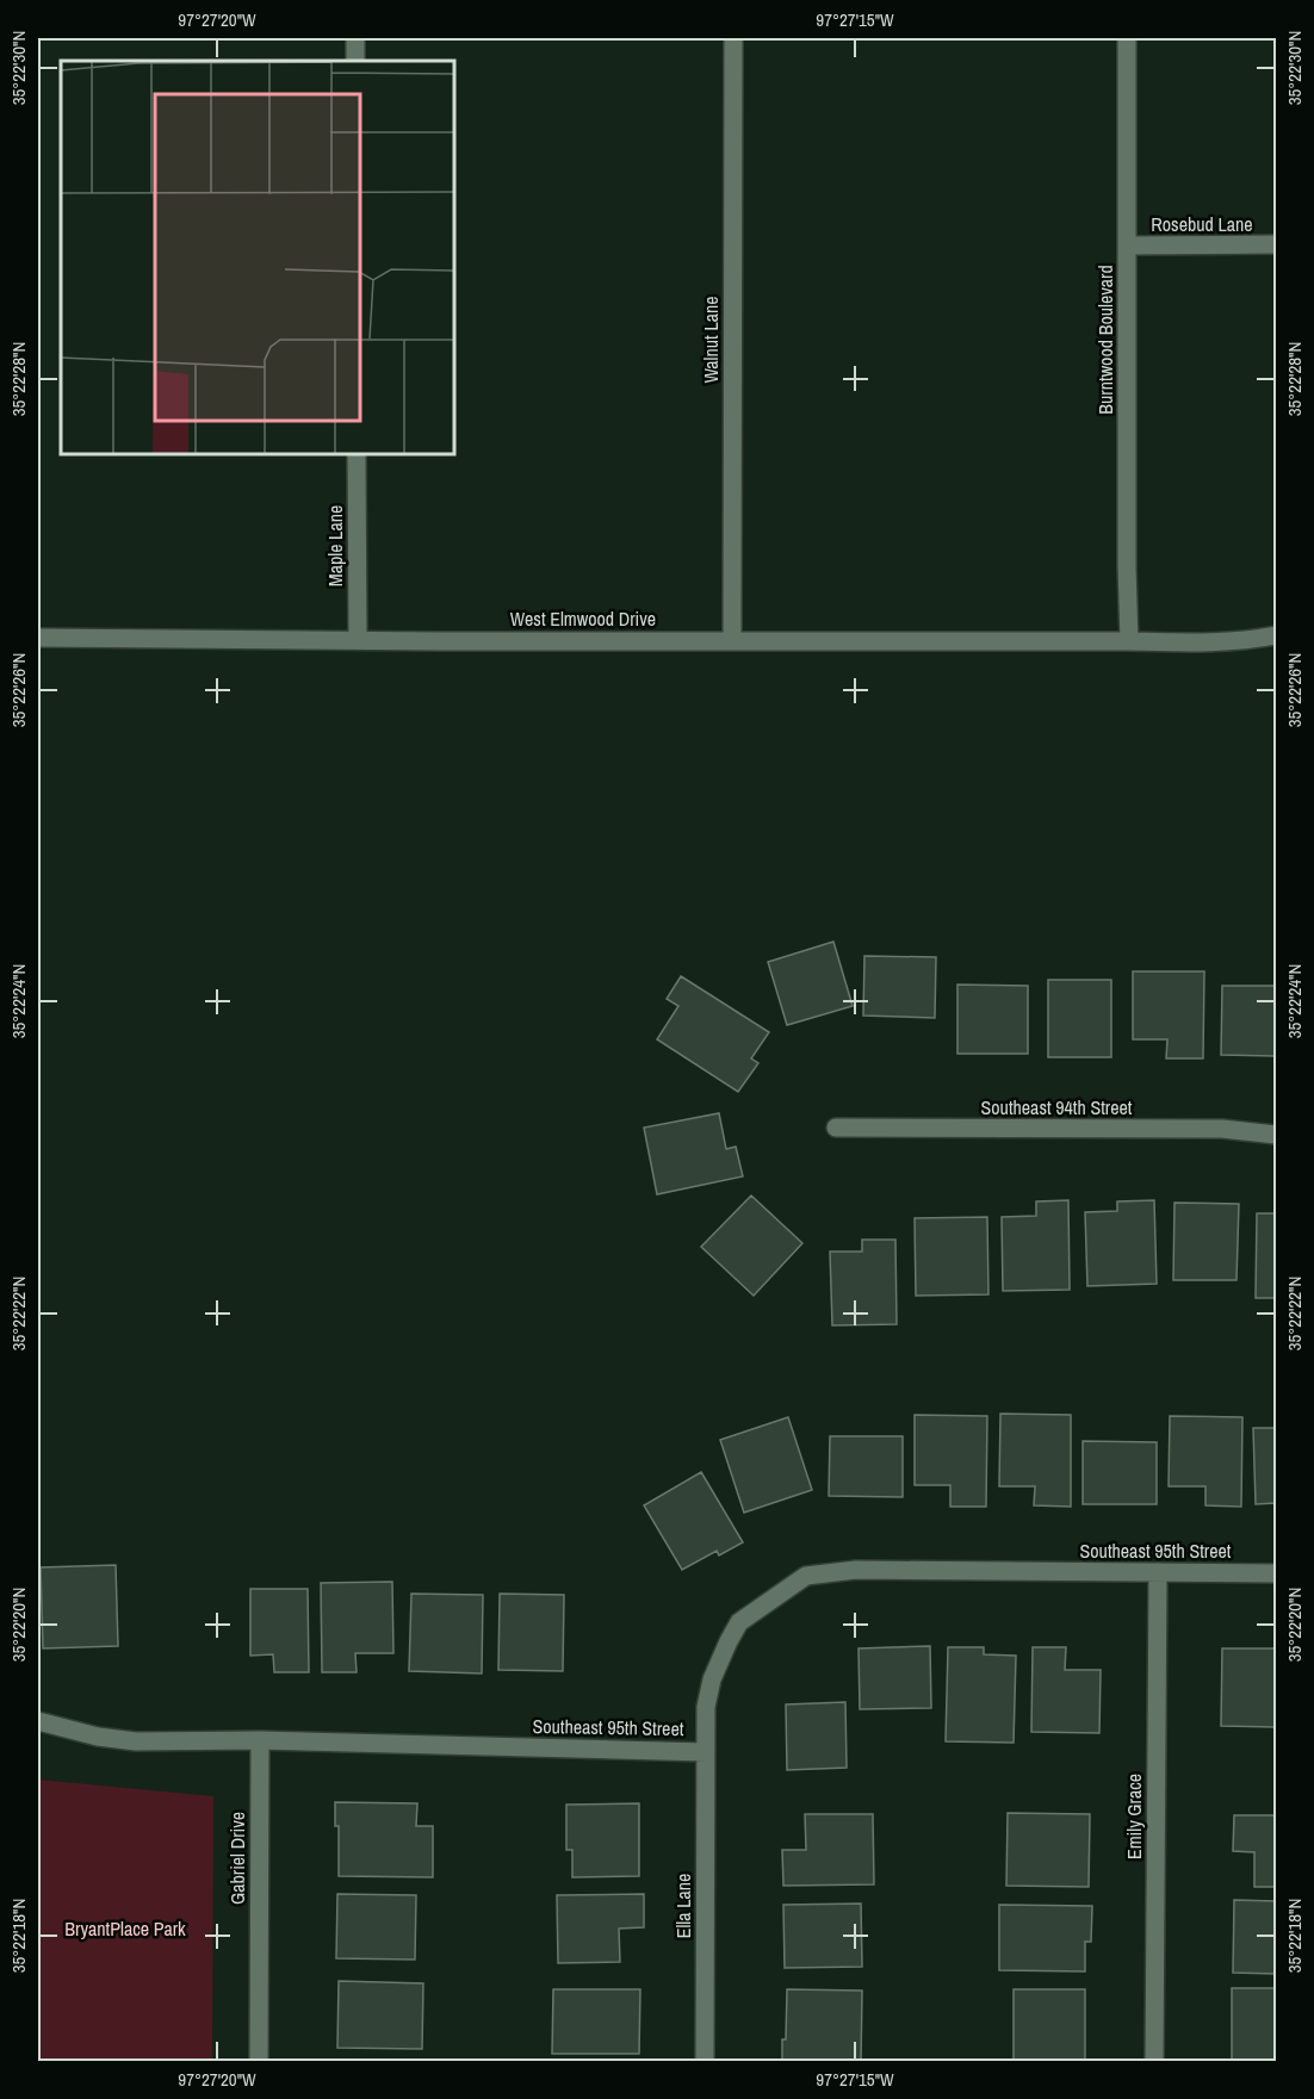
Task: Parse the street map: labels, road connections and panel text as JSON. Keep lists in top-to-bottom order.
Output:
{
  "streets": {
    "street": [
      "Rosebud Lane",
      "Walnut Lane",
      "Burntwood Boulevard",
      "Maple Lane",
      "West Elmwood Drive",
      "Southeast 94th Street",
      "Southeast 95th Street",
      "Emily Grace",
      "Gabriel Drive",
      "Ella Lane"
    ]
  },
  "crossings": [
    ["Rosebud Lane", "Burntwood Boulevard"],
    ["Walnut Lane", "West Elmwood Drive"],
    ["Burntwood Boulevard", "West Elmwood Drive"],
    ["Maple Lane", "West Elmwood Drive"],
    ["Southeast 95th Street", "Emily Grace"],
    ["Southeast 95th Street", "Gabriel Drive"],
    ["Southeast 95th Street", "Ella Lane"]
  ],
  "parks": ["BryantPlace Park"],
  "coordinates": [
    "97°27'20\"W",
    "97°27'15\"W",
    "35°22'30\"N",
    "35°22'28\"N",
    "35°22'26\"N",
    "35°22'24\"N",
    "35°22'22\"N",
    "35°22'20\"N",
    "35°22'18\"N"
  ]
}
